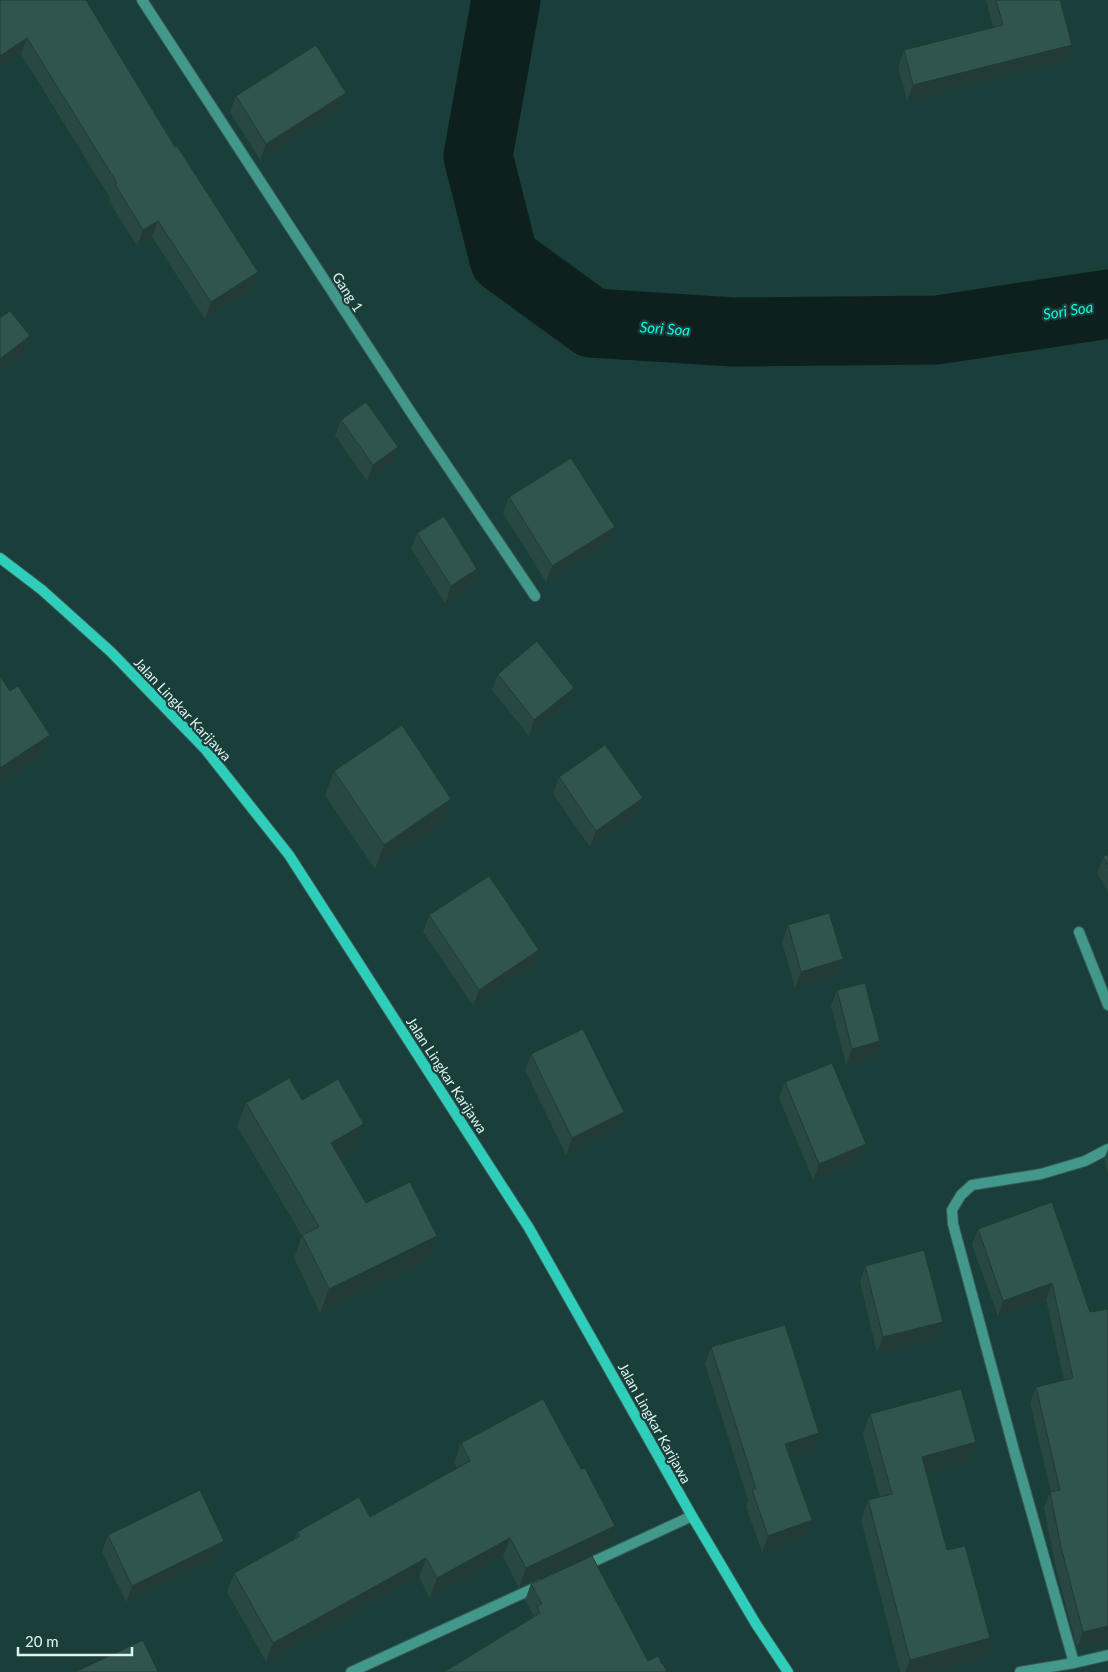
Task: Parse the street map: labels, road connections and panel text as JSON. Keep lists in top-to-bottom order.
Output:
{
  "streets": {
    "main road": ["Jalan Lingkar Karijawa"],
    "street": ["Gang 1"]
  },
  "water": ["Sori Soa"],
  "scale_bar": "20 m"
}
